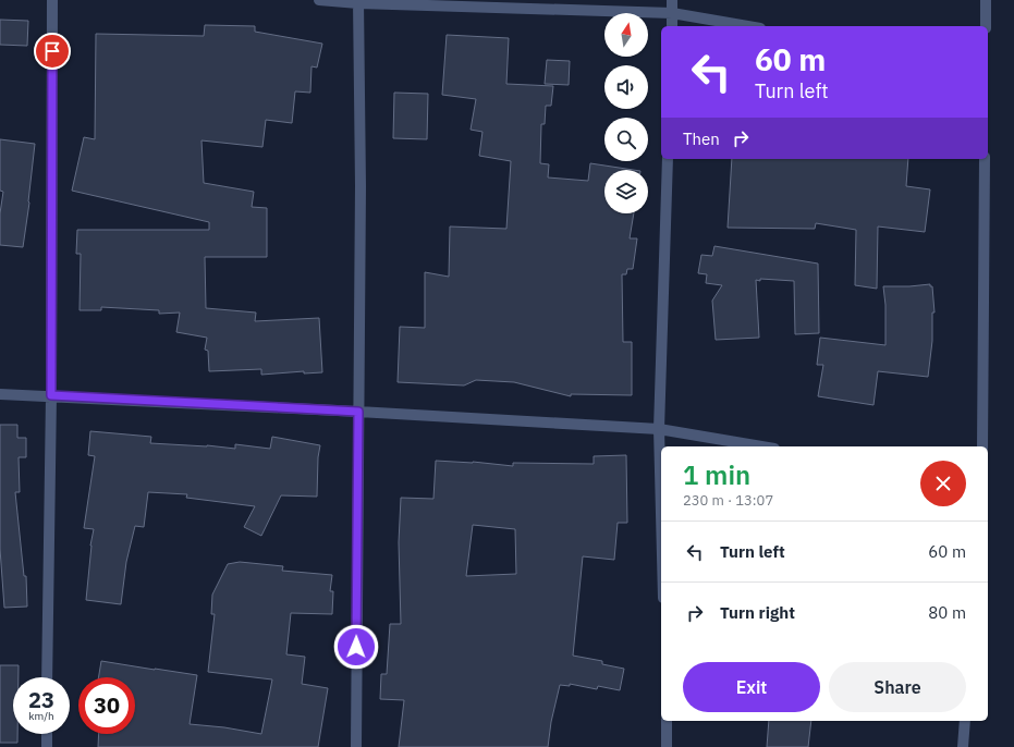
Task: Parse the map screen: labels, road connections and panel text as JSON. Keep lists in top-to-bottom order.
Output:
{
  "north": "top",
  "page": {
    "turn": ["60 m", "Turn left"],
    "then": "Then",
    "heading": ["1 min", "230 m · 13:07"],
    "list": [
      {
        "name": "Turn left",
        "value": "60 m"
      },
      {
        "name": "Turn right",
        "value": "80 m"
      }
    ],
    "buttons": ["Exit", "Share"],
    "speed": "23 km/h",
    "limit": "30"
  }
}
